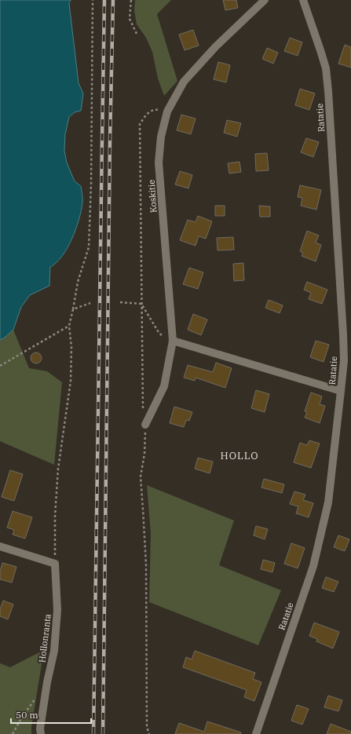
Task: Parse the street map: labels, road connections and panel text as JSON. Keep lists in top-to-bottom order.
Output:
{
  "streets": {
    "street": ["Ratatie", "Koskitie", "Hollonranta"]
  },
  "districts": ["HOLLO"],
  "scale_bar": "50 m"
}
